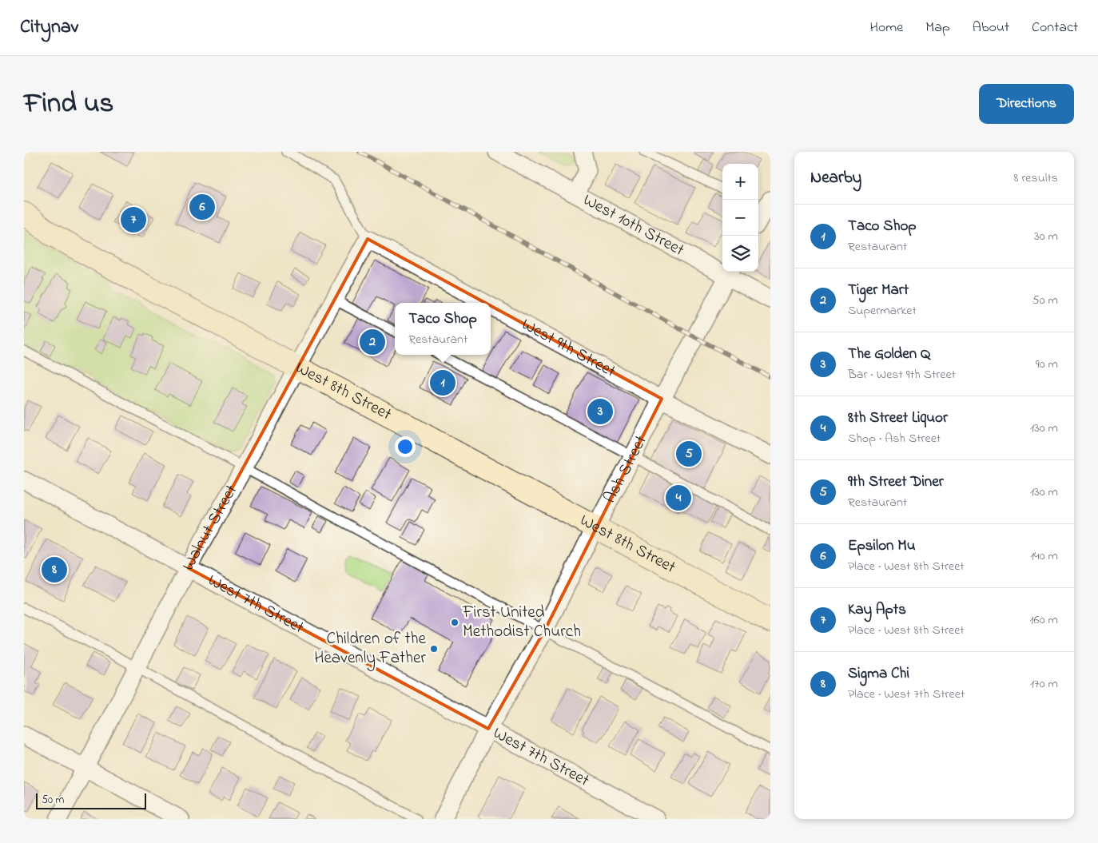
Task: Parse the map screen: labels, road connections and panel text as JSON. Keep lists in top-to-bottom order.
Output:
{
  "streets": {
    "main road": ["West 8th Street"],
    "street": [
      "West 10th Street",
      "West 9th Street",
      "Ash Street",
      "Walnut Street",
      "West 7th Street"
    ]
  },
  "crossings": [
    ["West 10th Street", "Ash Street"],
    ["West 9th Street", "Ash Street"],
    ["West 9th Street", "Walnut Street"],
    ["West 8th Street", "Ash Street"],
    ["West 8th Street", "Walnut Street"],
    ["Ash Street", "West 7th Street"],
    ["Walnut Street", "West 7th Street"]
  ],
  "places": ["First United Methodist Church", "Children of the Heavenly Father"],
  "scale_bar": "50 m",
  "page": {
    "header": "Citynav",
    "nav": [
      "Home",
      "Map",
      "About",
      "Contact"
    ],
    "title": "Find us",
    "buttons": "Directions",
    "heading": ["Nearby", "8 results"],
    "map_buttons": ["+", "−"],
    "pins": [
      "6",
      "7",
      "2",
      "1",
      "3",
      "5",
      "4",
      "8"
    ],
    "list": [
      {
        "mark": "1",
        "name": "Taco Shop",
        "note": "Restaurant",
        "value": "30 m"
      },
      {
        "mark": "2",
        "name": "Tiger Mart",
        "note": "Supermarket",
        "value": "50 m"
      },
      {
        "mark": "3",
        "name": "The Golden Q",
        "note": "Bar · West 9th Street",
        "value": "90 m"
      },
      {
        "mark": "4",
        "name": "8th Street Liquor",
        "note": "Shop · Ash Street",
        "value": "130 m"
      },
      {
        "mark": "5",
        "name": "9th Street Diner",
        "note": "Restaurant",
        "value": "130 m"
      },
      {
        "mark": "6",
        "name": "Epsilon Mu",
        "note": "Place · West 8th Street",
        "value": "140 m"
      },
      {
        "mark": "7",
        "name": "Kay Apts",
        "note": "Place · West 8th Street",
        "value": "160 m"
      },
      {
        "mark": "8",
        "name": "Sigma Chi",
        "note": "Place · West 7th Street",
        "value": "170 m"
      }
    ],
    "popup": ["Taco Shop", "Restaurant"],
    "scale": "50 m"
  }
}
